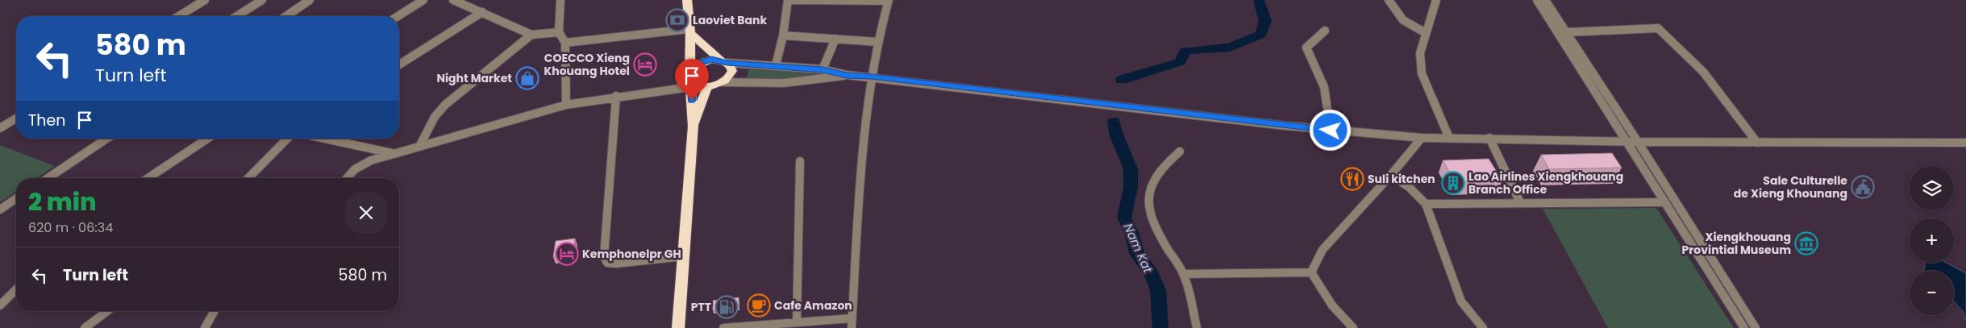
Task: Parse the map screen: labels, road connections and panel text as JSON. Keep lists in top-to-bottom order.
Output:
{
  "water": ["Nam Kat"],
  "places": {
    "bank": ["Laoviet Bank"],
    "hotel": ["COECCO Xieng Khouang Hotel", "Kemphonelpr GH"],
    "shop": ["Night Market"],
    "restaurant": ["Suli kitchen"],
    "building": ["Lao Airlines Xiengkhouang Branch Office"],
    "public building": ["Sale Culturelle de Xieng Khounang"],
    "museum": ["Xiengkhouang Provintial Museum"],
    "cafe": ["Cafe Amazon"],
    "fuel station": ["PTT"]
  },
  "page": {
    "turn": ["580 m", "Turn left"],
    "then": "Then",
    "map_buttons": ["+", "−"],
    "heading": ["2 min", "620 m · 06:34"],
    "list": [
      {
        "name": "Turn left",
        "value": "580 m"
      }
    ]
  }
}
